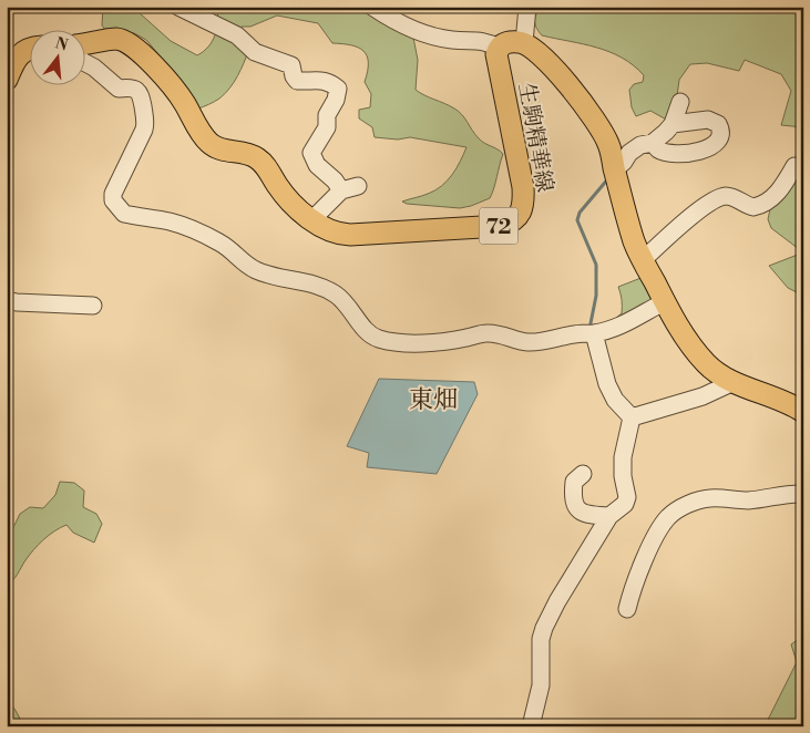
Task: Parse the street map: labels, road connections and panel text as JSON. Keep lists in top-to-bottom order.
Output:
{
  "streets": {
    "main road": ["生駒精華線", "72"]
  },
  "districts": ["東畑"],
  "north": "top"
}
